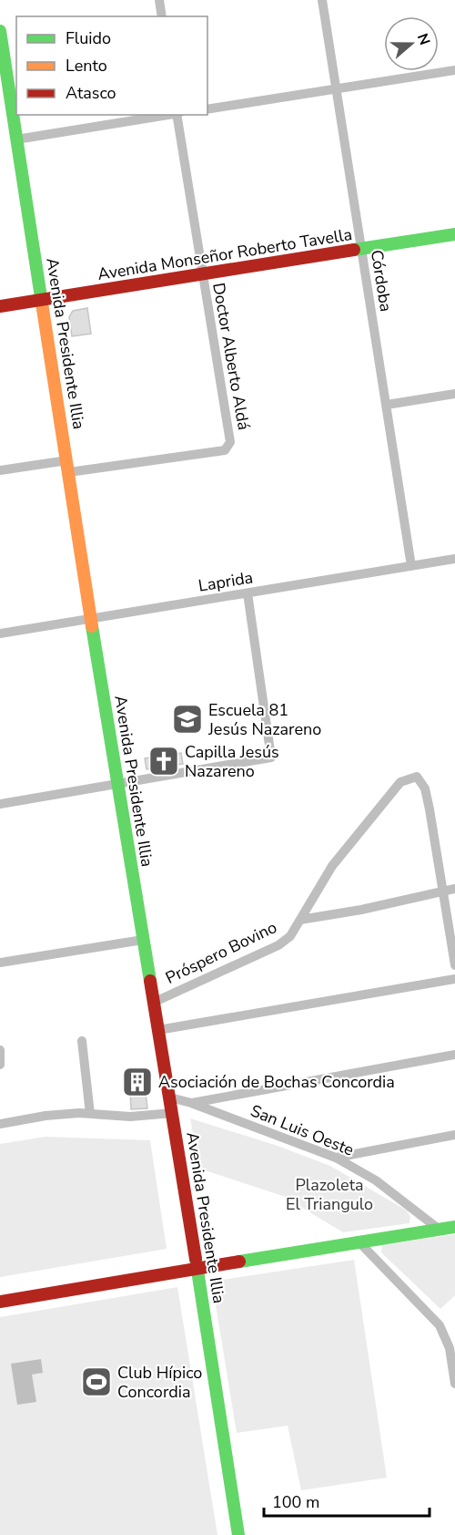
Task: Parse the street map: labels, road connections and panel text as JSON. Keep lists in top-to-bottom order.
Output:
{
  "streets": {
    "main road": ["Avenida Monseñor Roberto Tavella", "Avenida Presidente Illia"],
    "street": [
      "Córdoba",
      "Doctor Alberto Aldá",
      "Laprida",
      "Próspero Bovino",
      "San Luis Oeste"
    ]
  },
  "crossings": [
    ["Avenida Monseñor Roberto Tavella", "Córdoba"],
    ["Avenida Monseñor Roberto Tavella", "Avenida Presidente Illia"],
    ["Avenida Monseñor Roberto Tavella", "Doctor Alberto Aldá"],
    ["Córdoba", "Laprida"],
    ["Avenida Presidente Illia", "Doctor Alberto Aldá"],
    ["Avenida Presidente Illia", "Laprida"],
    ["Avenida Presidente Illia", "Próspero Bovino"],
    ["Avenida Presidente Illia", "San Luis Oeste"]
  ],
  "parks": ["Plazoleta El Triangulo"],
  "places": {
    "school or university": ["Escuela 81 Jesús Nazareno"],
    "church": ["Capilla Jesús Nazareno"],
    "building": ["Asociación de Bochas Concordia"],
    "sports": ["Club Hípico Concordia"]
  },
  "legend": ["Fluido", "Lento", "Atasco"],
  "scale_bar": "100 m",
  "north": "right"
}
